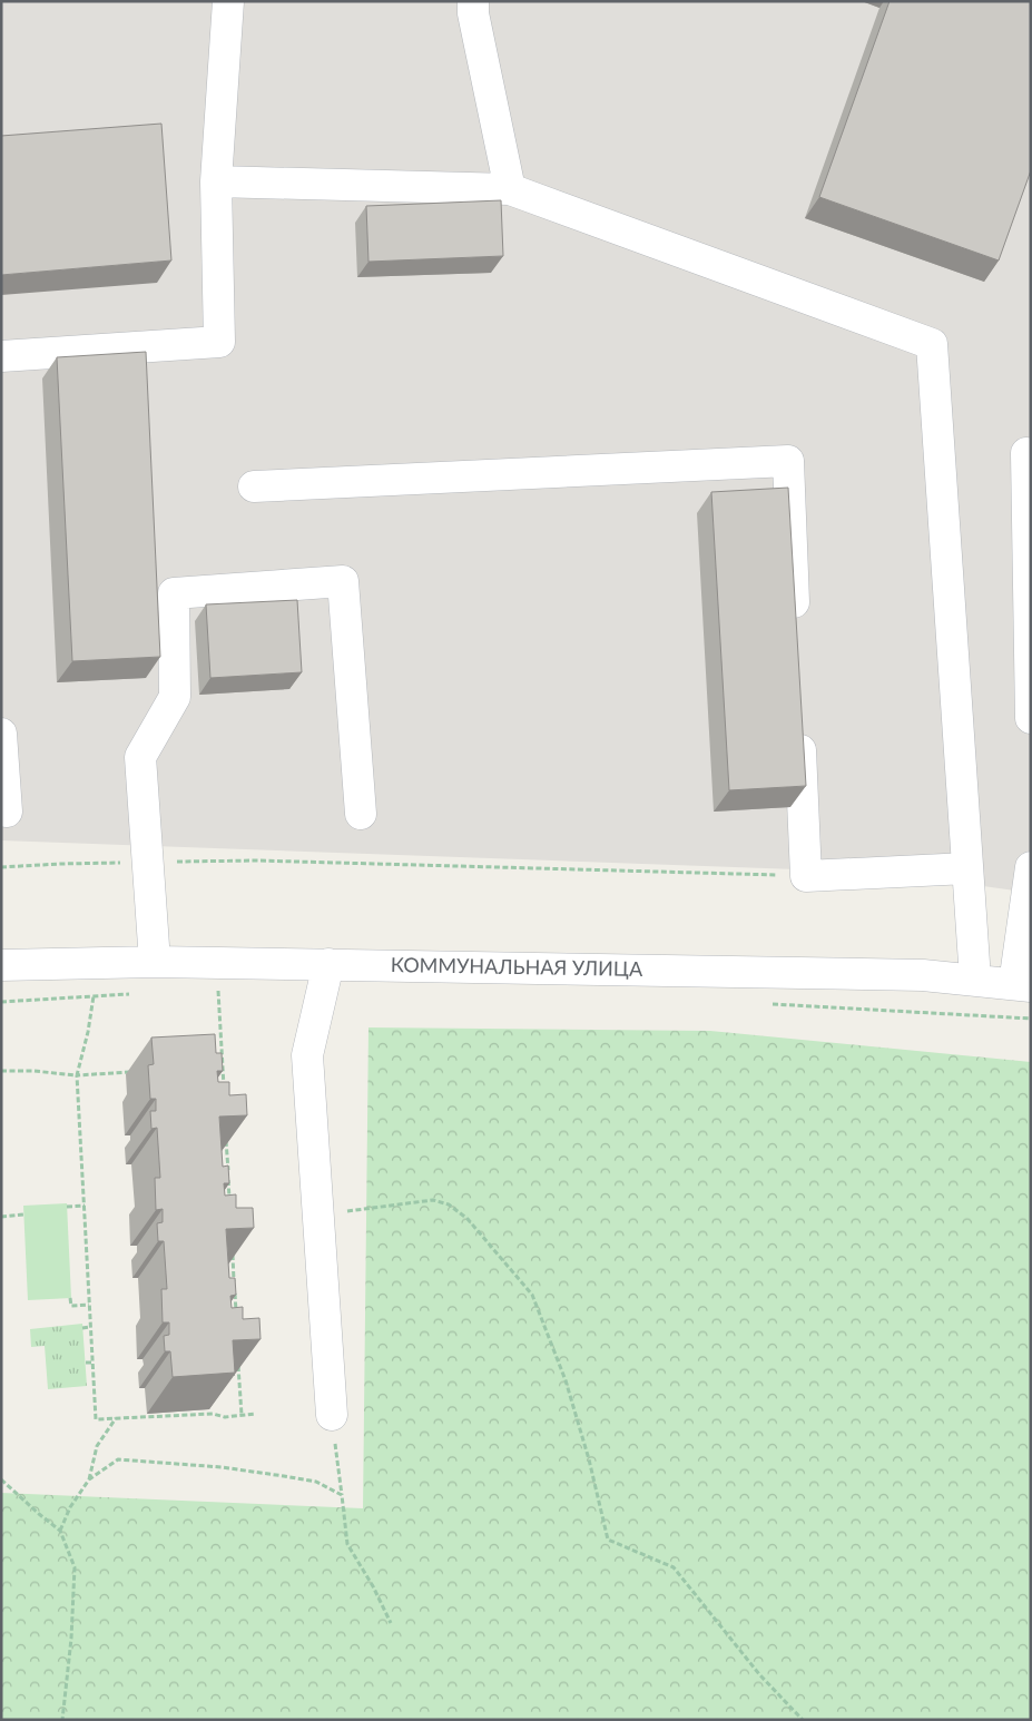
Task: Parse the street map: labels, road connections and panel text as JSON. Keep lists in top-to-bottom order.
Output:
{
  "streets": {
    "street": ["КОММУНАЛЬНАЯ УЛИЦА"]
  }
}
